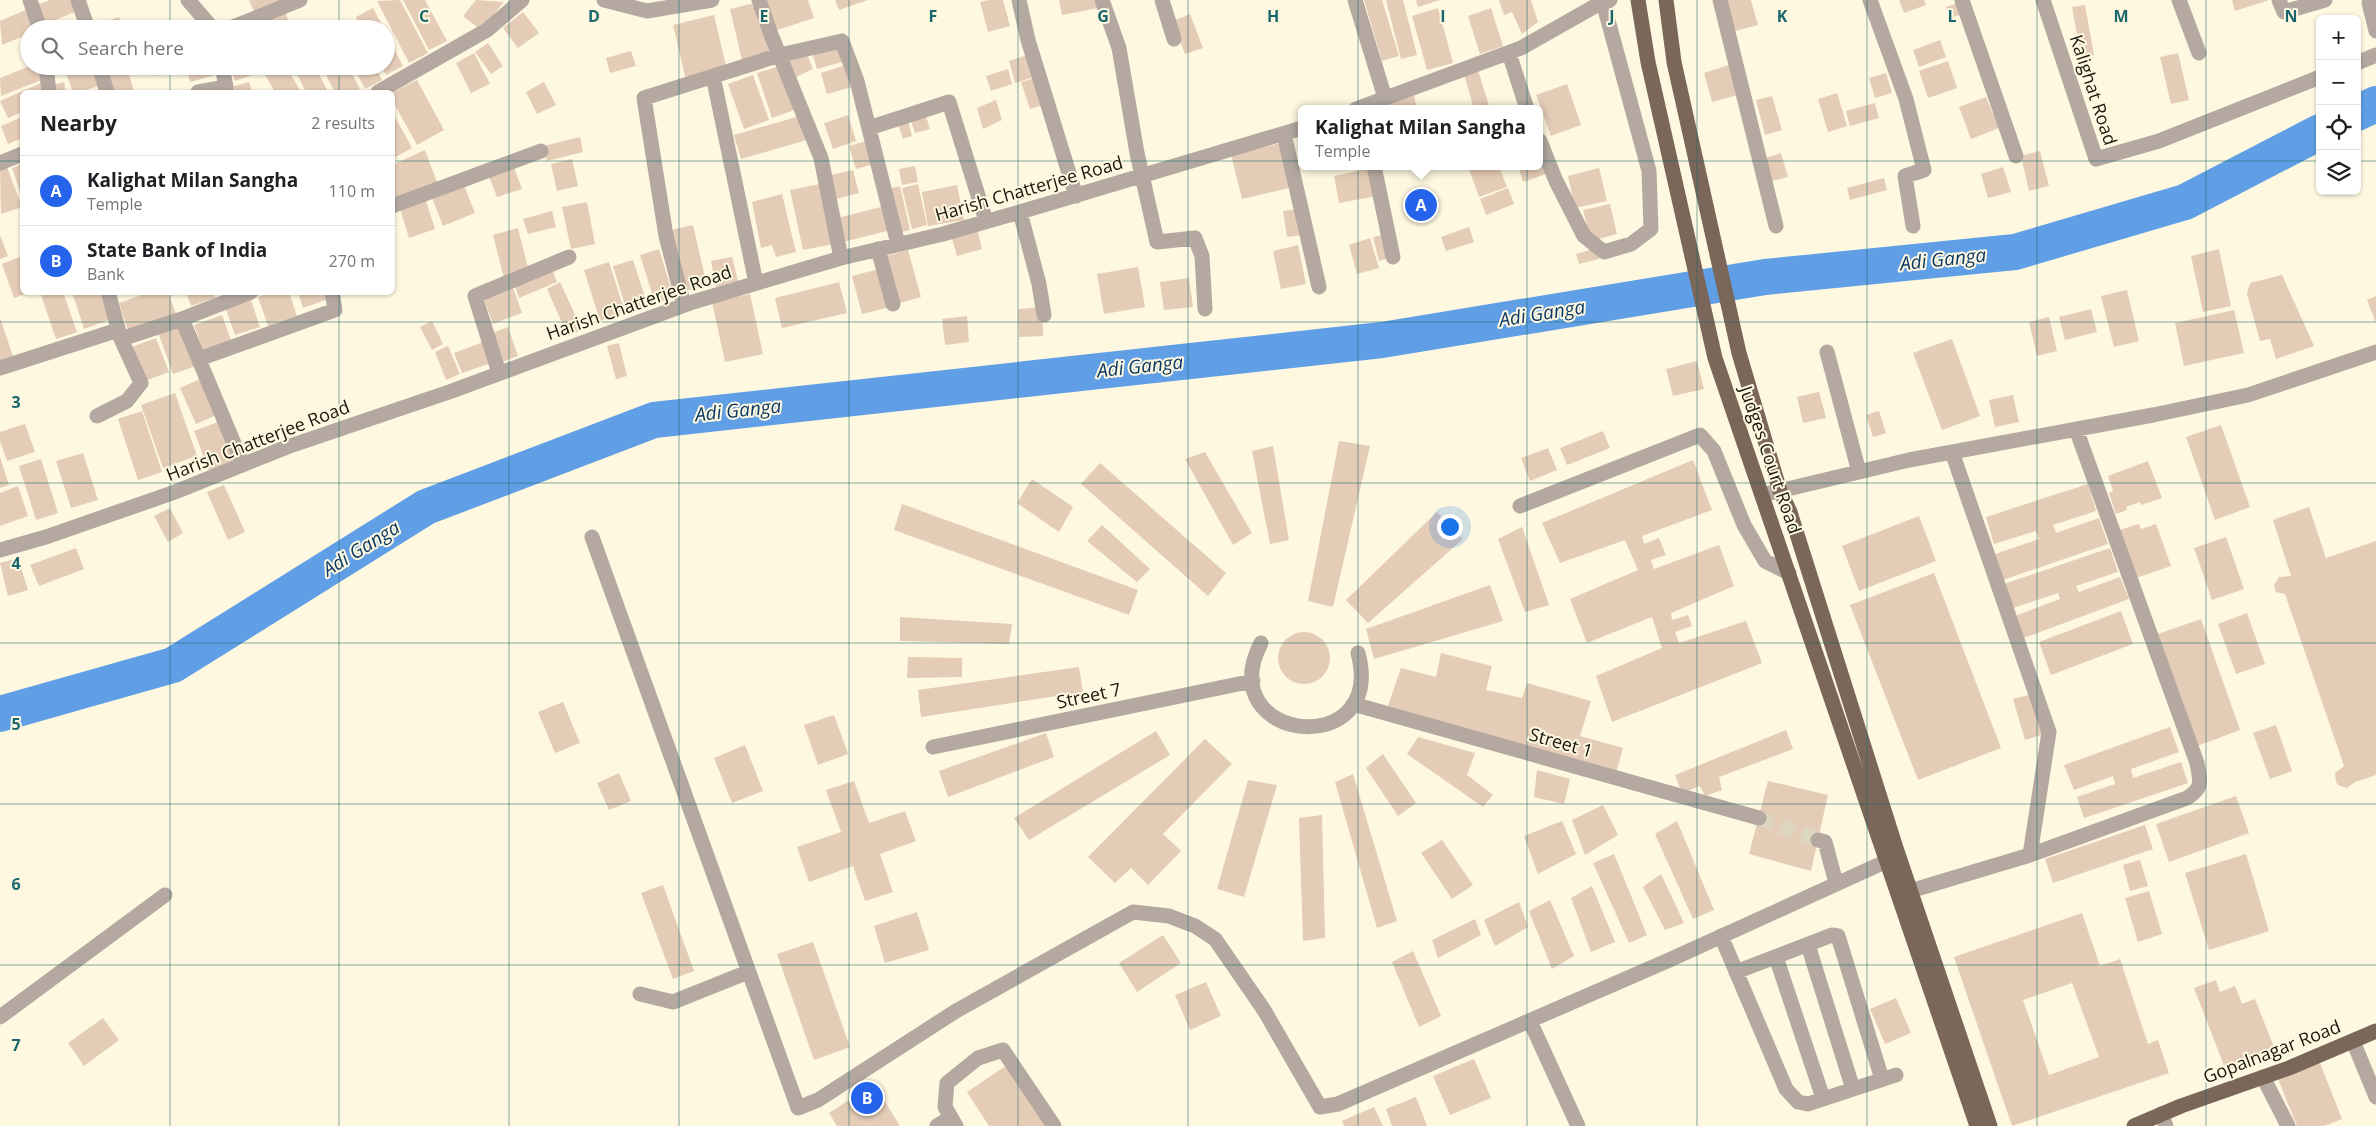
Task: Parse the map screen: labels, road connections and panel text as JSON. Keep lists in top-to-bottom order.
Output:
{
  "streets": {
    "main road": ["Judges Court Road", "Gopalnagar Road"],
    "street": [
      "Kalighat Road",
      "Harish Chatterjee Road",
      "Street 7",
      "Street 1"
    ]
  },
  "water": ["Adi Ganga"],
  "page": {
    "map_buttons": ["+", "−"],
    "search": "Search here",
    "heading": ["Nearby", "2 results"],
    "popup": ["Kalighat Milan Sangha", "Temple"],
    "list": [
      {
        "mark": "A",
        "name": "Kalighat Milan Sangha",
        "note": "Temple",
        "value": "110 m"
      },
      {
        "mark": "B",
        "name": "State Bank of India",
        "note": "Bank",
        "value": "270 m"
      }
    ],
    "pins": ["A", "B"]
  },
  "grid": {
    "columns": [
      "C",
      "D",
      "E",
      "F",
      "G",
      "H",
      "I",
      "J",
      "K",
      "L",
      "M",
      "N"
    ],
    "rows": [
      "3",
      "4",
      "5",
      "6",
      "7"
    ]
  }
}
